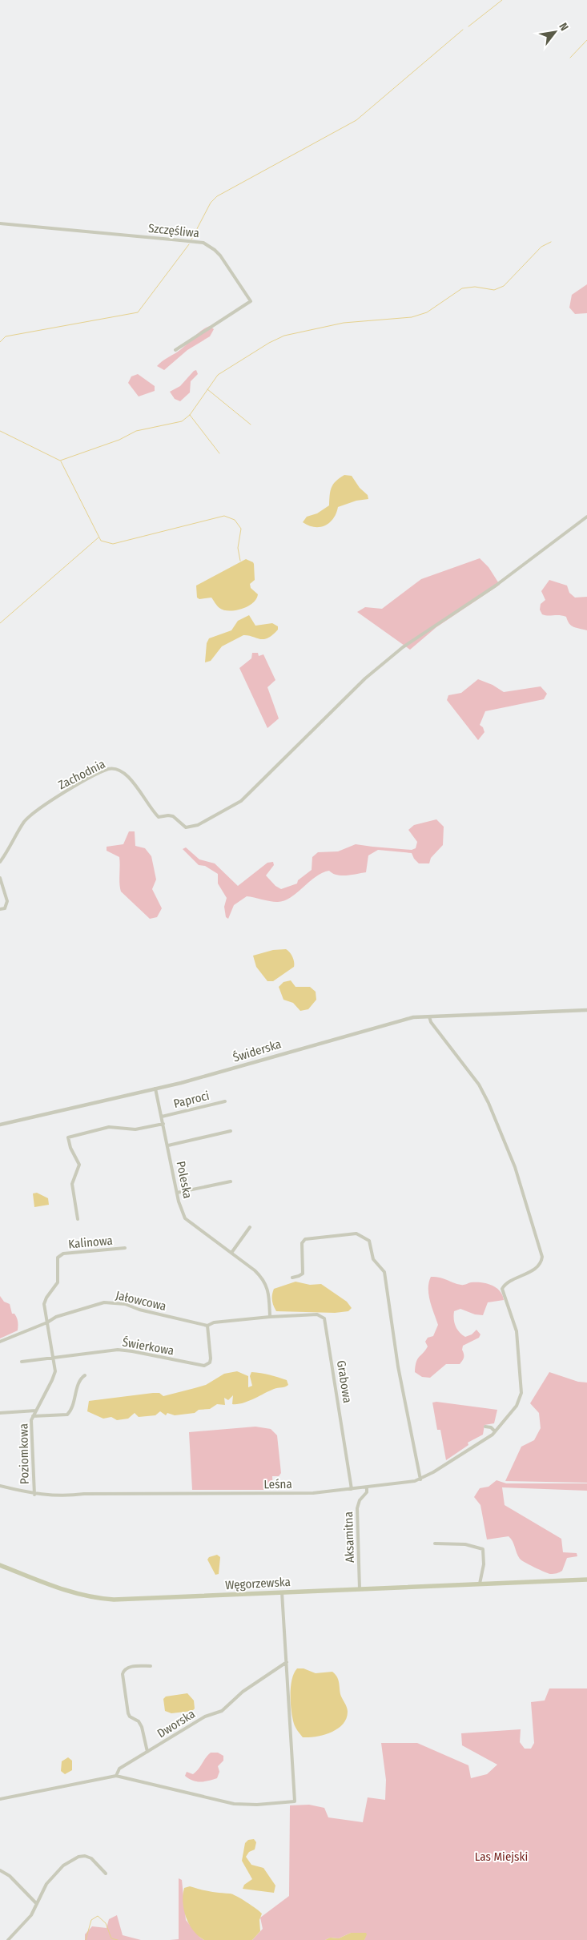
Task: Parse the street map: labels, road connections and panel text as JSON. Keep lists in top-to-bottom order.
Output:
{
  "streets": {
    "main road": ["Węgorzewska"],
    "street": [
      "Szczęśliwa",
      "Zachodnia",
      "Świderska",
      "Paproci",
      "Poleska",
      "Kalinowa",
      "Jałowcowa",
      "Świerkowa",
      "Grabowa",
      "Poziomkowa",
      "Leśna",
      "Aksamitna",
      "Dworska"
    ]
  },
  "crossings": [
    ["Świderska", "Poleska"],
    ["Świderska", "Leśna"],
    ["Paproci", "Poleska"],
    ["Poleska", "Jałowcowa"],
    ["Kalinowa", "Jałowcowa"],
    ["Kalinowa", "Poziomkowa"],
    ["Jałowcowa", "Świerkowa"],
    ["Jałowcowa", "Grabowa"],
    ["Jałowcowa", "Poziomkowa"],
    ["Świerkowa", "Poziomkowa"],
    ["Grabowa", "Leśna"],
    ["Poziomkowa", "Leśna"],
    ["Leśna", "Aksamitna"],
    ["Aksamitna", "Węgorzewska"]
  ],
  "parks": ["Las Miejski"],
  "north": "top right"
}
